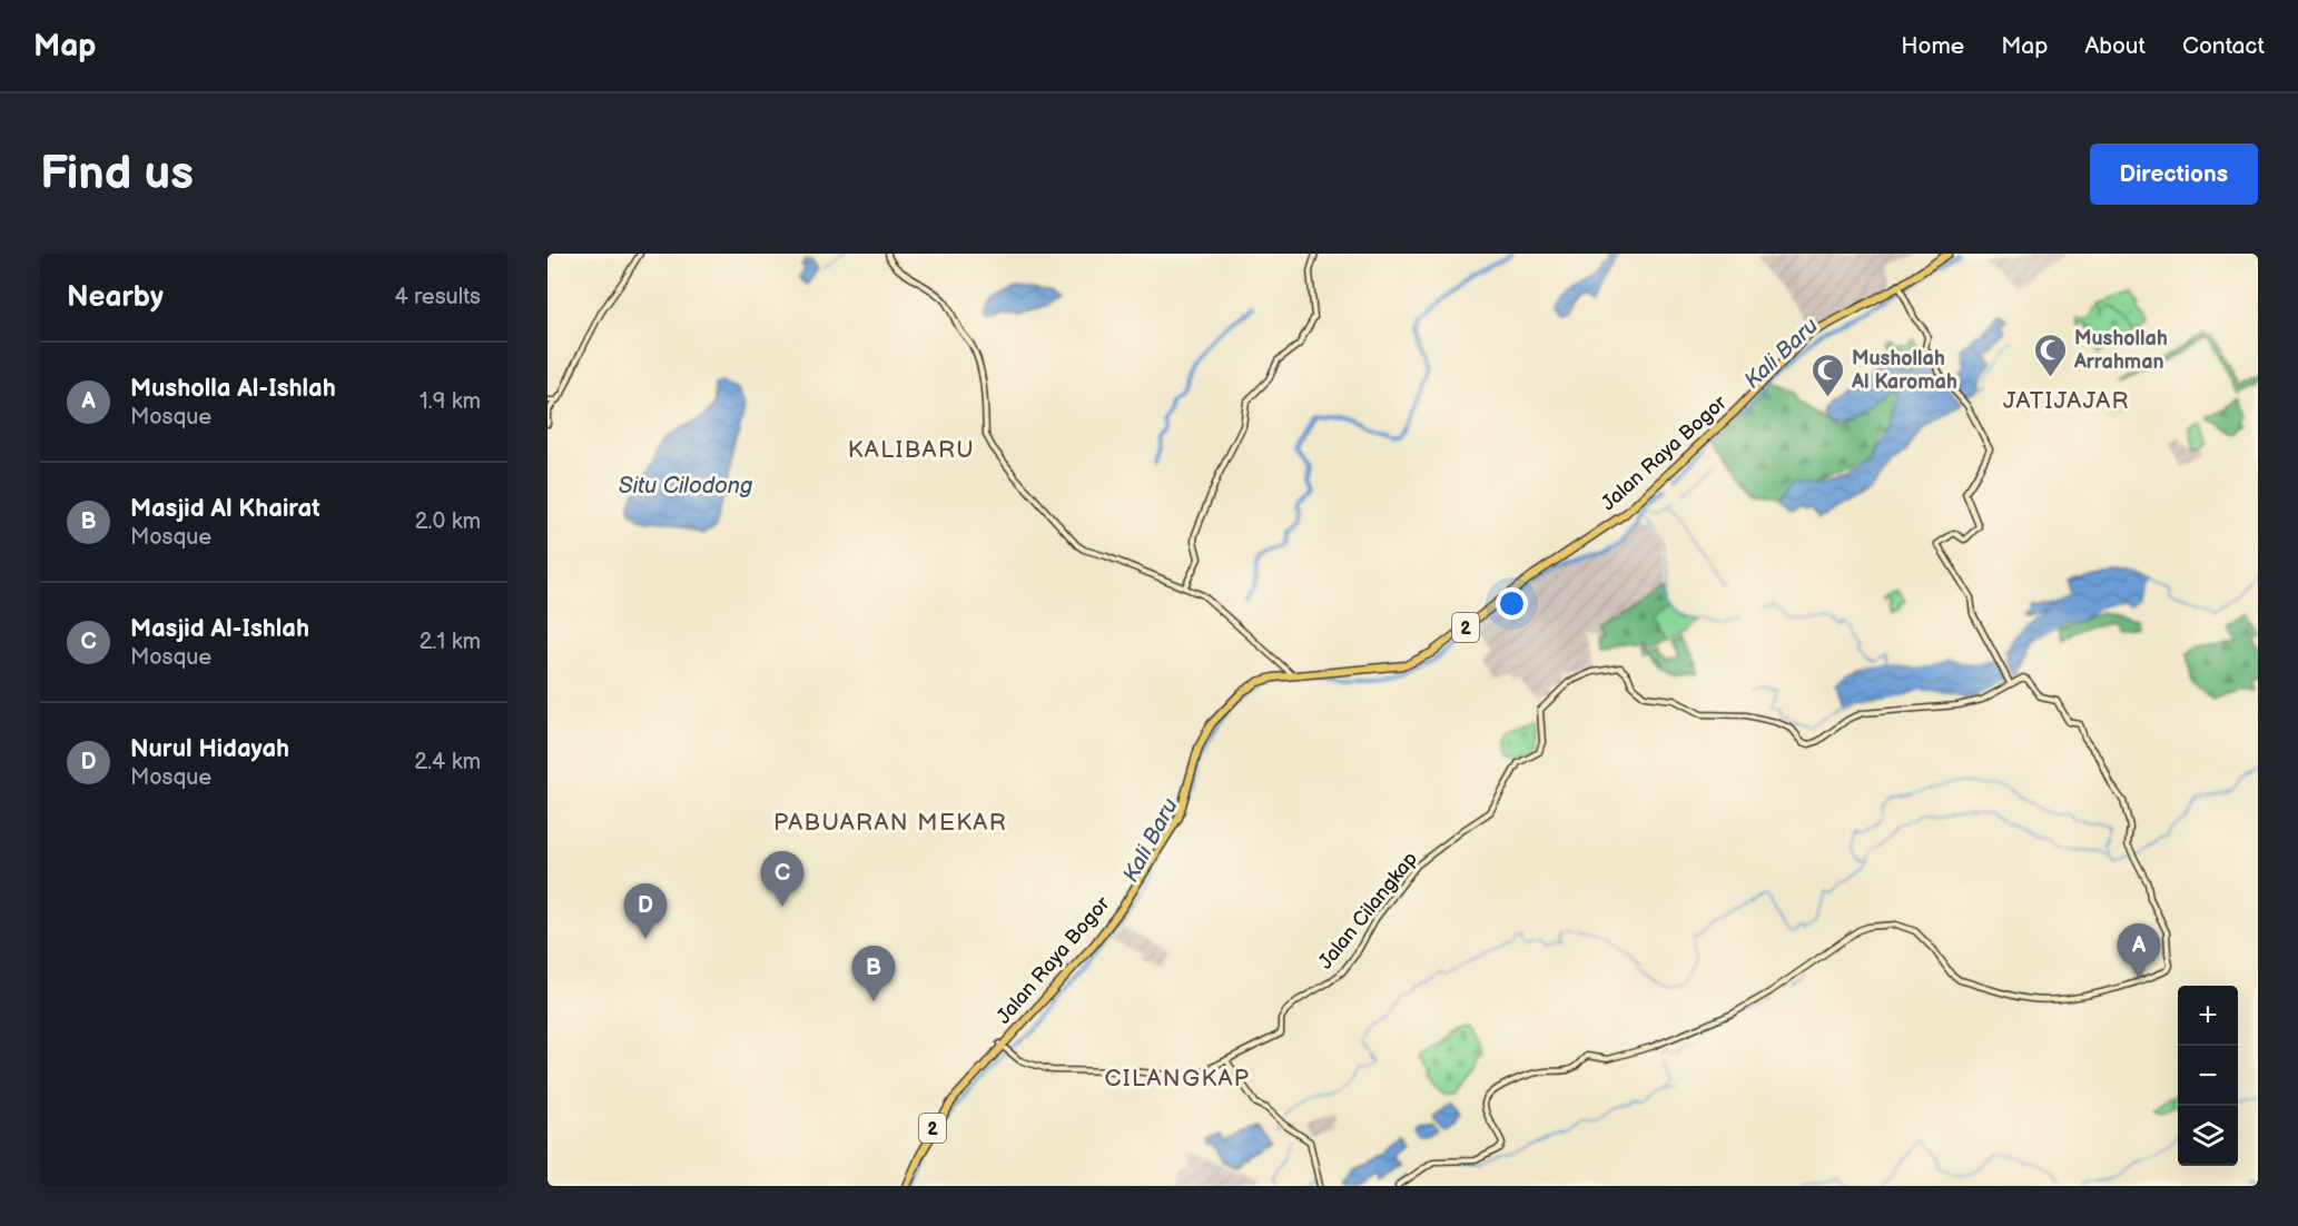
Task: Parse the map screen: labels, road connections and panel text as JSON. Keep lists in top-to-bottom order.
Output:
{
  "streets": {
    "highway": ["Jalan Raya Bogor", "2"],
    "street": ["Jalan Cilangkap"]
  },
  "crossings": [
    ["Jalan Raya Bogor", "Jalan Cilangkap"]
  ],
  "districts": [
    "JATIJAJAR",
    "KALIBARU",
    "PABUARAN MEKAR",
    "CILANGKAP"
  ],
  "water": ["Kali Baru", "Situ Cilodong"],
  "places": {
    "mosque": ["Mushollah Arrahman", "Mushollah Al Karomah"]
  },
  "page": {
    "header": "Map",
    "nav": [
      "Home",
      "Map",
      "About",
      "Contact"
    ],
    "buttons": "Directions",
    "title": "Find us",
    "heading": ["Nearby", "4 results"],
    "list": [
      {
        "mark": "A",
        "name": "Musholla Al-Ishlah",
        "note": "Mosque",
        "value": "1.9 km"
      },
      {
        "mark": "B",
        "name": "Masjid Al Khairat",
        "note": "Mosque",
        "value": "2.0 km"
      },
      {
        "mark": "C",
        "name": "Masjid Al-Ishlah",
        "note": "Mosque",
        "value": "2.1 km"
      },
      {
        "mark": "D",
        "name": "Nurul Hidayah",
        "note": "Mosque",
        "value": "2.4 km"
      }
    ],
    "pins": [
      "C",
      "D",
      "A",
      "B"
    ],
    "map_buttons": ["+", "−"]
  }
}
